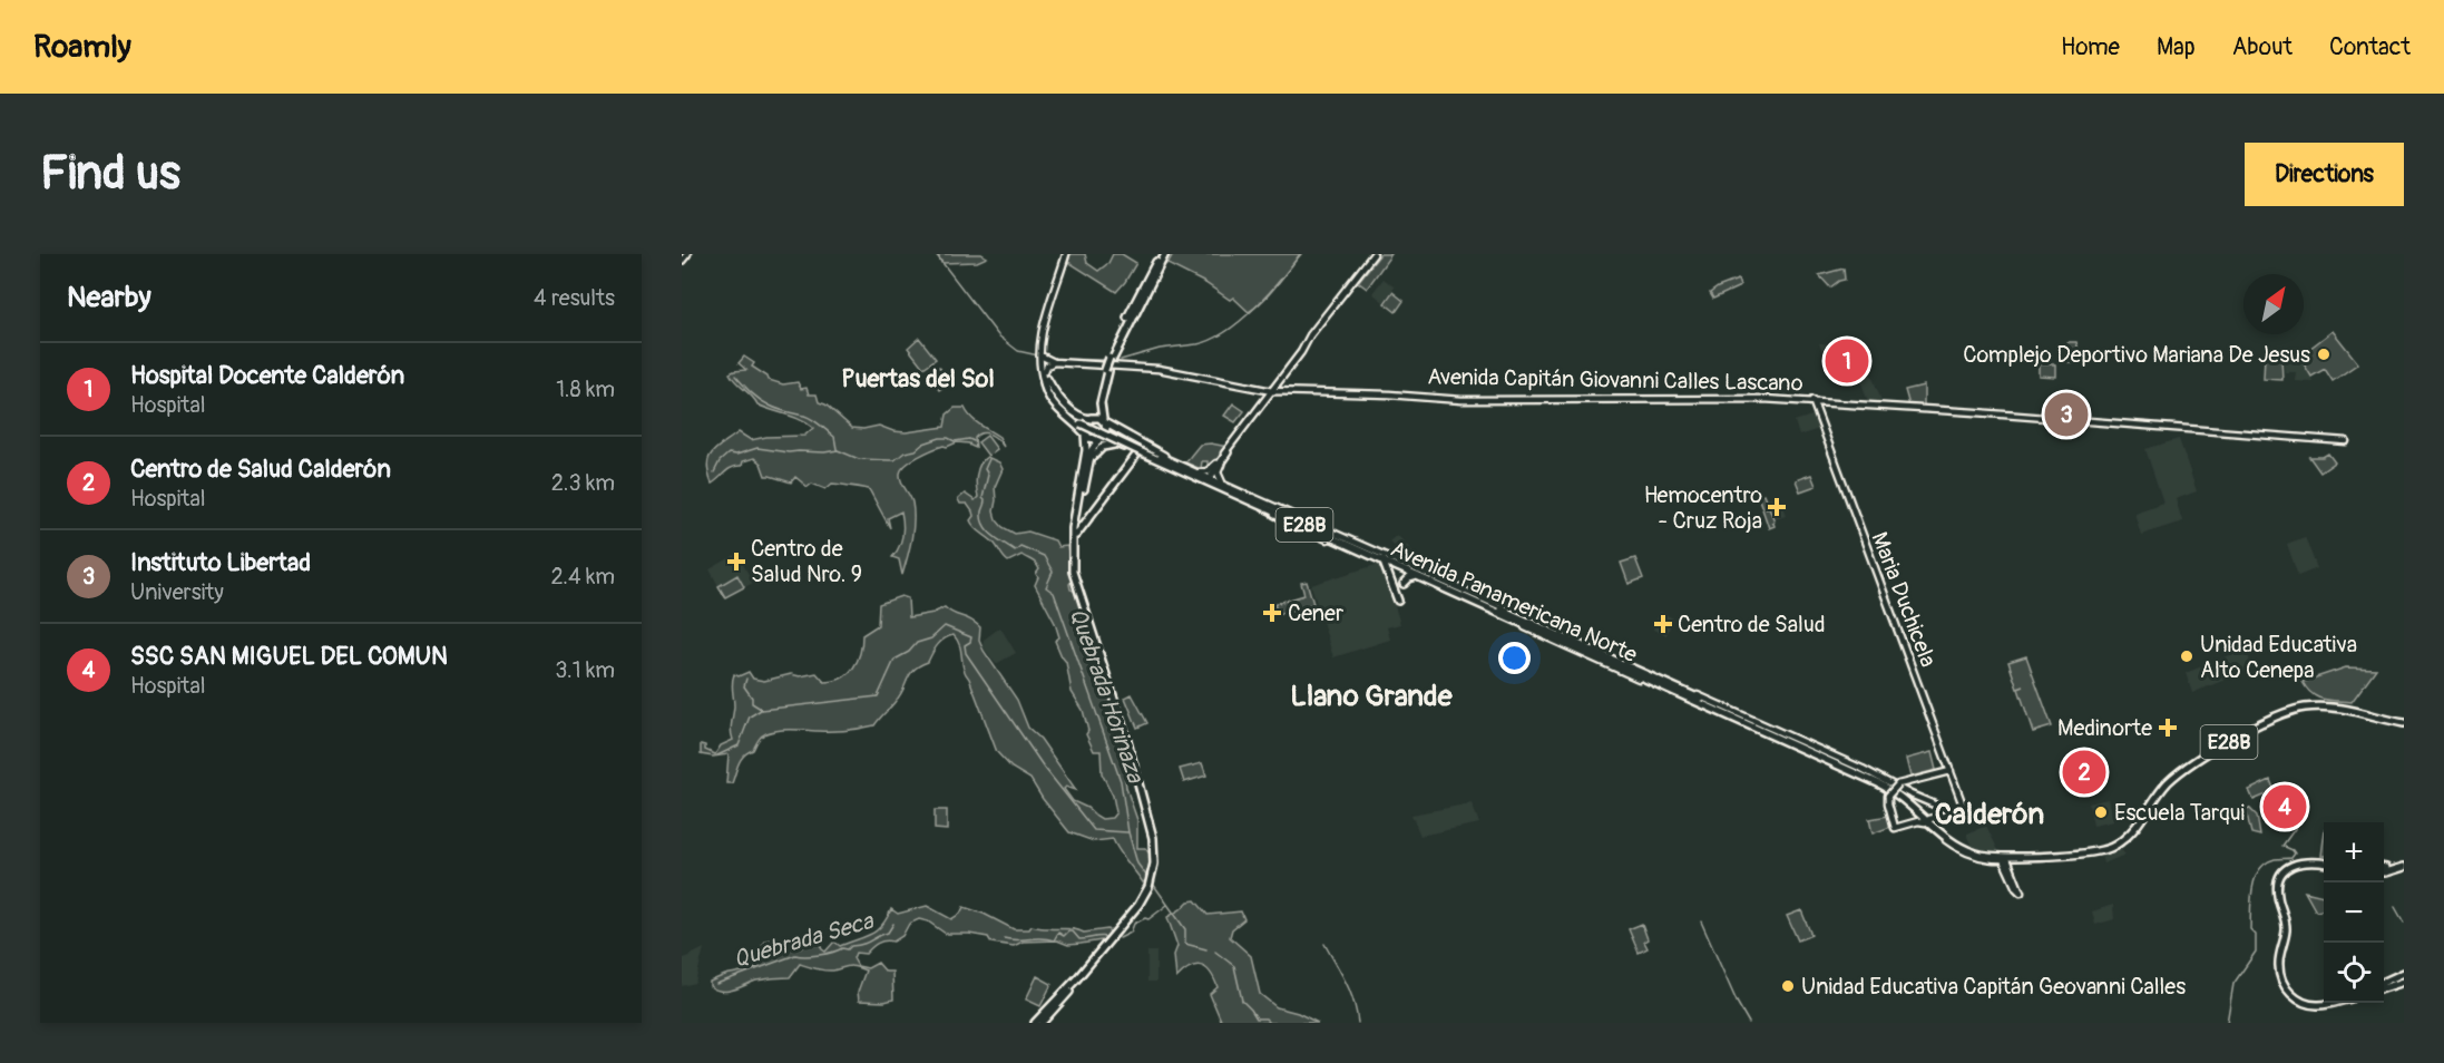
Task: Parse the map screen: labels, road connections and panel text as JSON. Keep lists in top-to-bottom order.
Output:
{
  "streets": {
    "highway": ["E28B", "Avenida Panamericana Norte"],
    "main road": ["Avenida Capitán Giovanni Calles Lascano", "Maria Duchicela"]
  },
  "crossings": [
    ["Avenida Capitán Giovanni Calles Lascano", "Maria Duchicela"],
    ["Avenida Capitán Giovanni Calles Lascano", "Avenida Panamericana Norte"],
    ["Maria Duchicela", "Avenida Panamericana Norte"]
  ],
  "districts": ["Puertas del Sol", "Llano Grande", "Calderón"],
  "water": ["Quebrada Horinaza", "Quebrada Seca"],
  "places": {
    "other": [
      "Complejo Deportivo Mariana De Jesus",
      "Unidad Educativa Alto Cenepa",
      "Escuela Tarqui",
      "Unidad Educativa Capitán Geovanni Calles"
    ],
    "health": [
      "Hemocentro - Cruz Roja",
      "Centro de Salud Nro. 9",
      "Cener",
      "Centro de Salud",
      "Medinorte"
    ]
  },
  "north": "top right",
  "page": {
    "header": "Roamly",
    "nav": [
      "Home",
      "Map",
      "About",
      "Contact"
    ],
    "buttons": "Directions",
    "title": "Find us",
    "heading": ["Nearby", "4 results"],
    "pins": [
      "1",
      "3",
      "2",
      "4"
    ],
    "list": [
      {
        "mark": "1",
        "name": "Hospital Docente Calderón",
        "note": "Hospital",
        "value": "1.8 km"
      },
      {
        "mark": "2",
        "name": "Centro de Salud Calderón",
        "note": "Hospital",
        "value": "2.3 km"
      },
      {
        "mark": "3",
        "name": "Instituto Libertad",
        "note": "University",
        "value": "2.4 km"
      },
      {
        "mark": "4",
        "name": "SSC SAN MIGUEL DEL COMUN",
        "note": "Hospital",
        "value": "3.1 km"
      }
    ],
    "map_buttons": ["+", "−"]
  }
}
